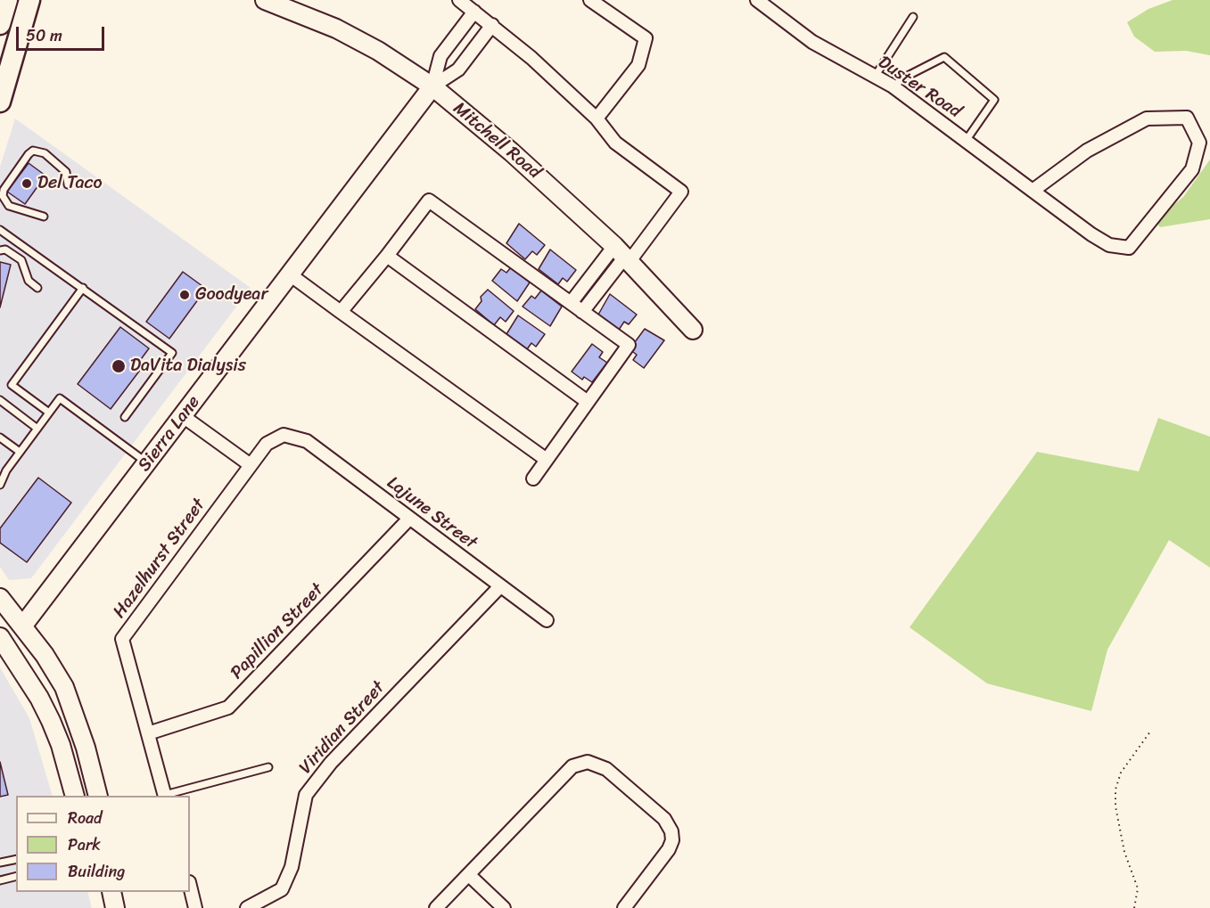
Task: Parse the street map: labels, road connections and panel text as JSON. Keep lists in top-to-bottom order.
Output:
{
  "streets": {
    "street": [
      "Duster Road",
      "Mitchell Road",
      "Sierra Lane",
      "Lajune Street",
      "Hazelhurst Street",
      "Papillion Street",
      "Viridian Street"
    ]
  },
  "crossings": [
    ["Mitchell Road", "Sierra Lane"],
    ["Lajune Street", "Hazelhurst Street"],
    ["Lajune Street", "Papillion Street"],
    ["Lajune Street", "Viridian Street"],
    ["Hazelhurst Street", "Papillion Street"]
  ],
  "places": ["Del Taco", "Goodyear", "DaVita Dialysis"],
  "legend": ["Road", "Park", "Building"],
  "scale_bar": "50 m"
}
